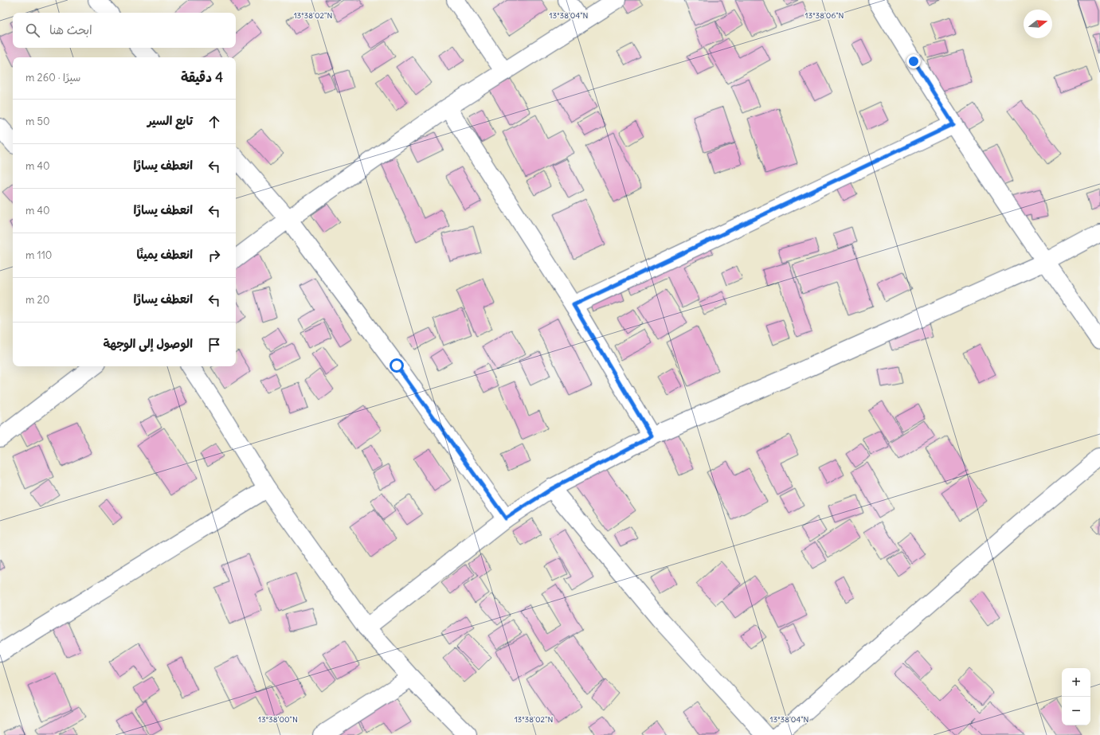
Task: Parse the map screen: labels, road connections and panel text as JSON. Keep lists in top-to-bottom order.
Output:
{
  "north": "right",
  "page": {
    "search": "ابحث هنا",
    "heading": ["4 دقيقة", "سيرًا · 260 m"],
    "list": [
      ["تابع السير", "50 m"],
      ["انعطف يسارًا", "40 m"],
      ["انعطف يسارًا", "40 m"],
      ["انعطف يمينًا", "110 m"],
      ["انعطف يسارًا", "20 m"],
      "الوصول إلى الوجهة"
    ],
    "map_buttons": ["+", "−"]
  },
  "coordinates": [
    "13°38'02\"N",
    "13°38'04\"N",
    "13°38'06\"N",
    "13°38'00\"N"
  ]
}
